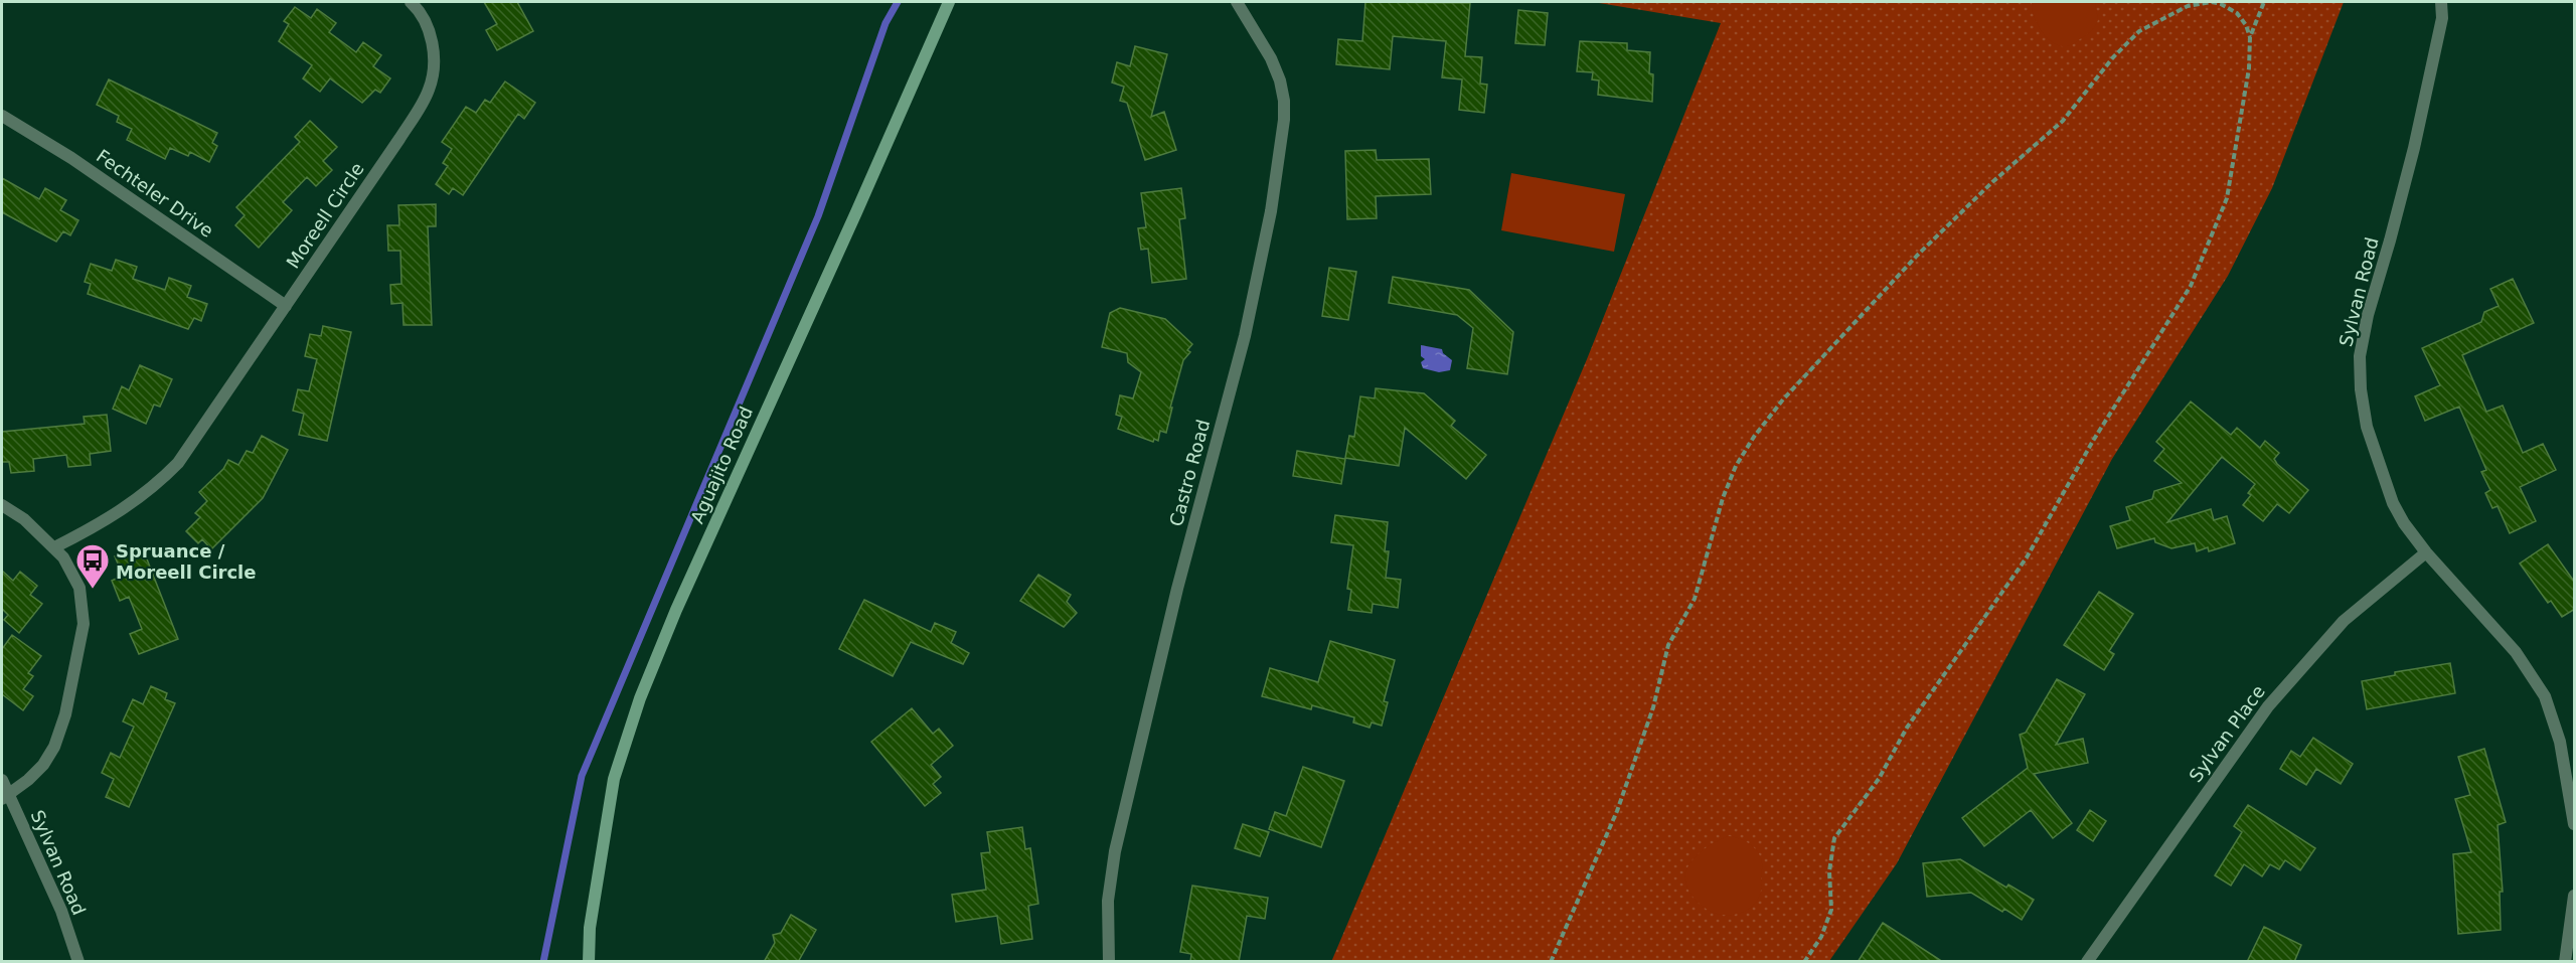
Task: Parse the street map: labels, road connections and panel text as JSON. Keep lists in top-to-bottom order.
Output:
{
  "streets": {
    "street": [
      "Fechteler Drive",
      "Moreell Circle",
      "Sylvan Road",
      "Aguajito Road",
      "Castro Road",
      "Sylvan Place"
    ]
  },
  "crossings": [
    ["Fechteler Drive", "Moreell Circle"],
    ["Sylvan Road", "Sylvan Place"]
  ],
  "places": {
    "bus stop": ["Spruance / Moreell Circle"]
  }
}
